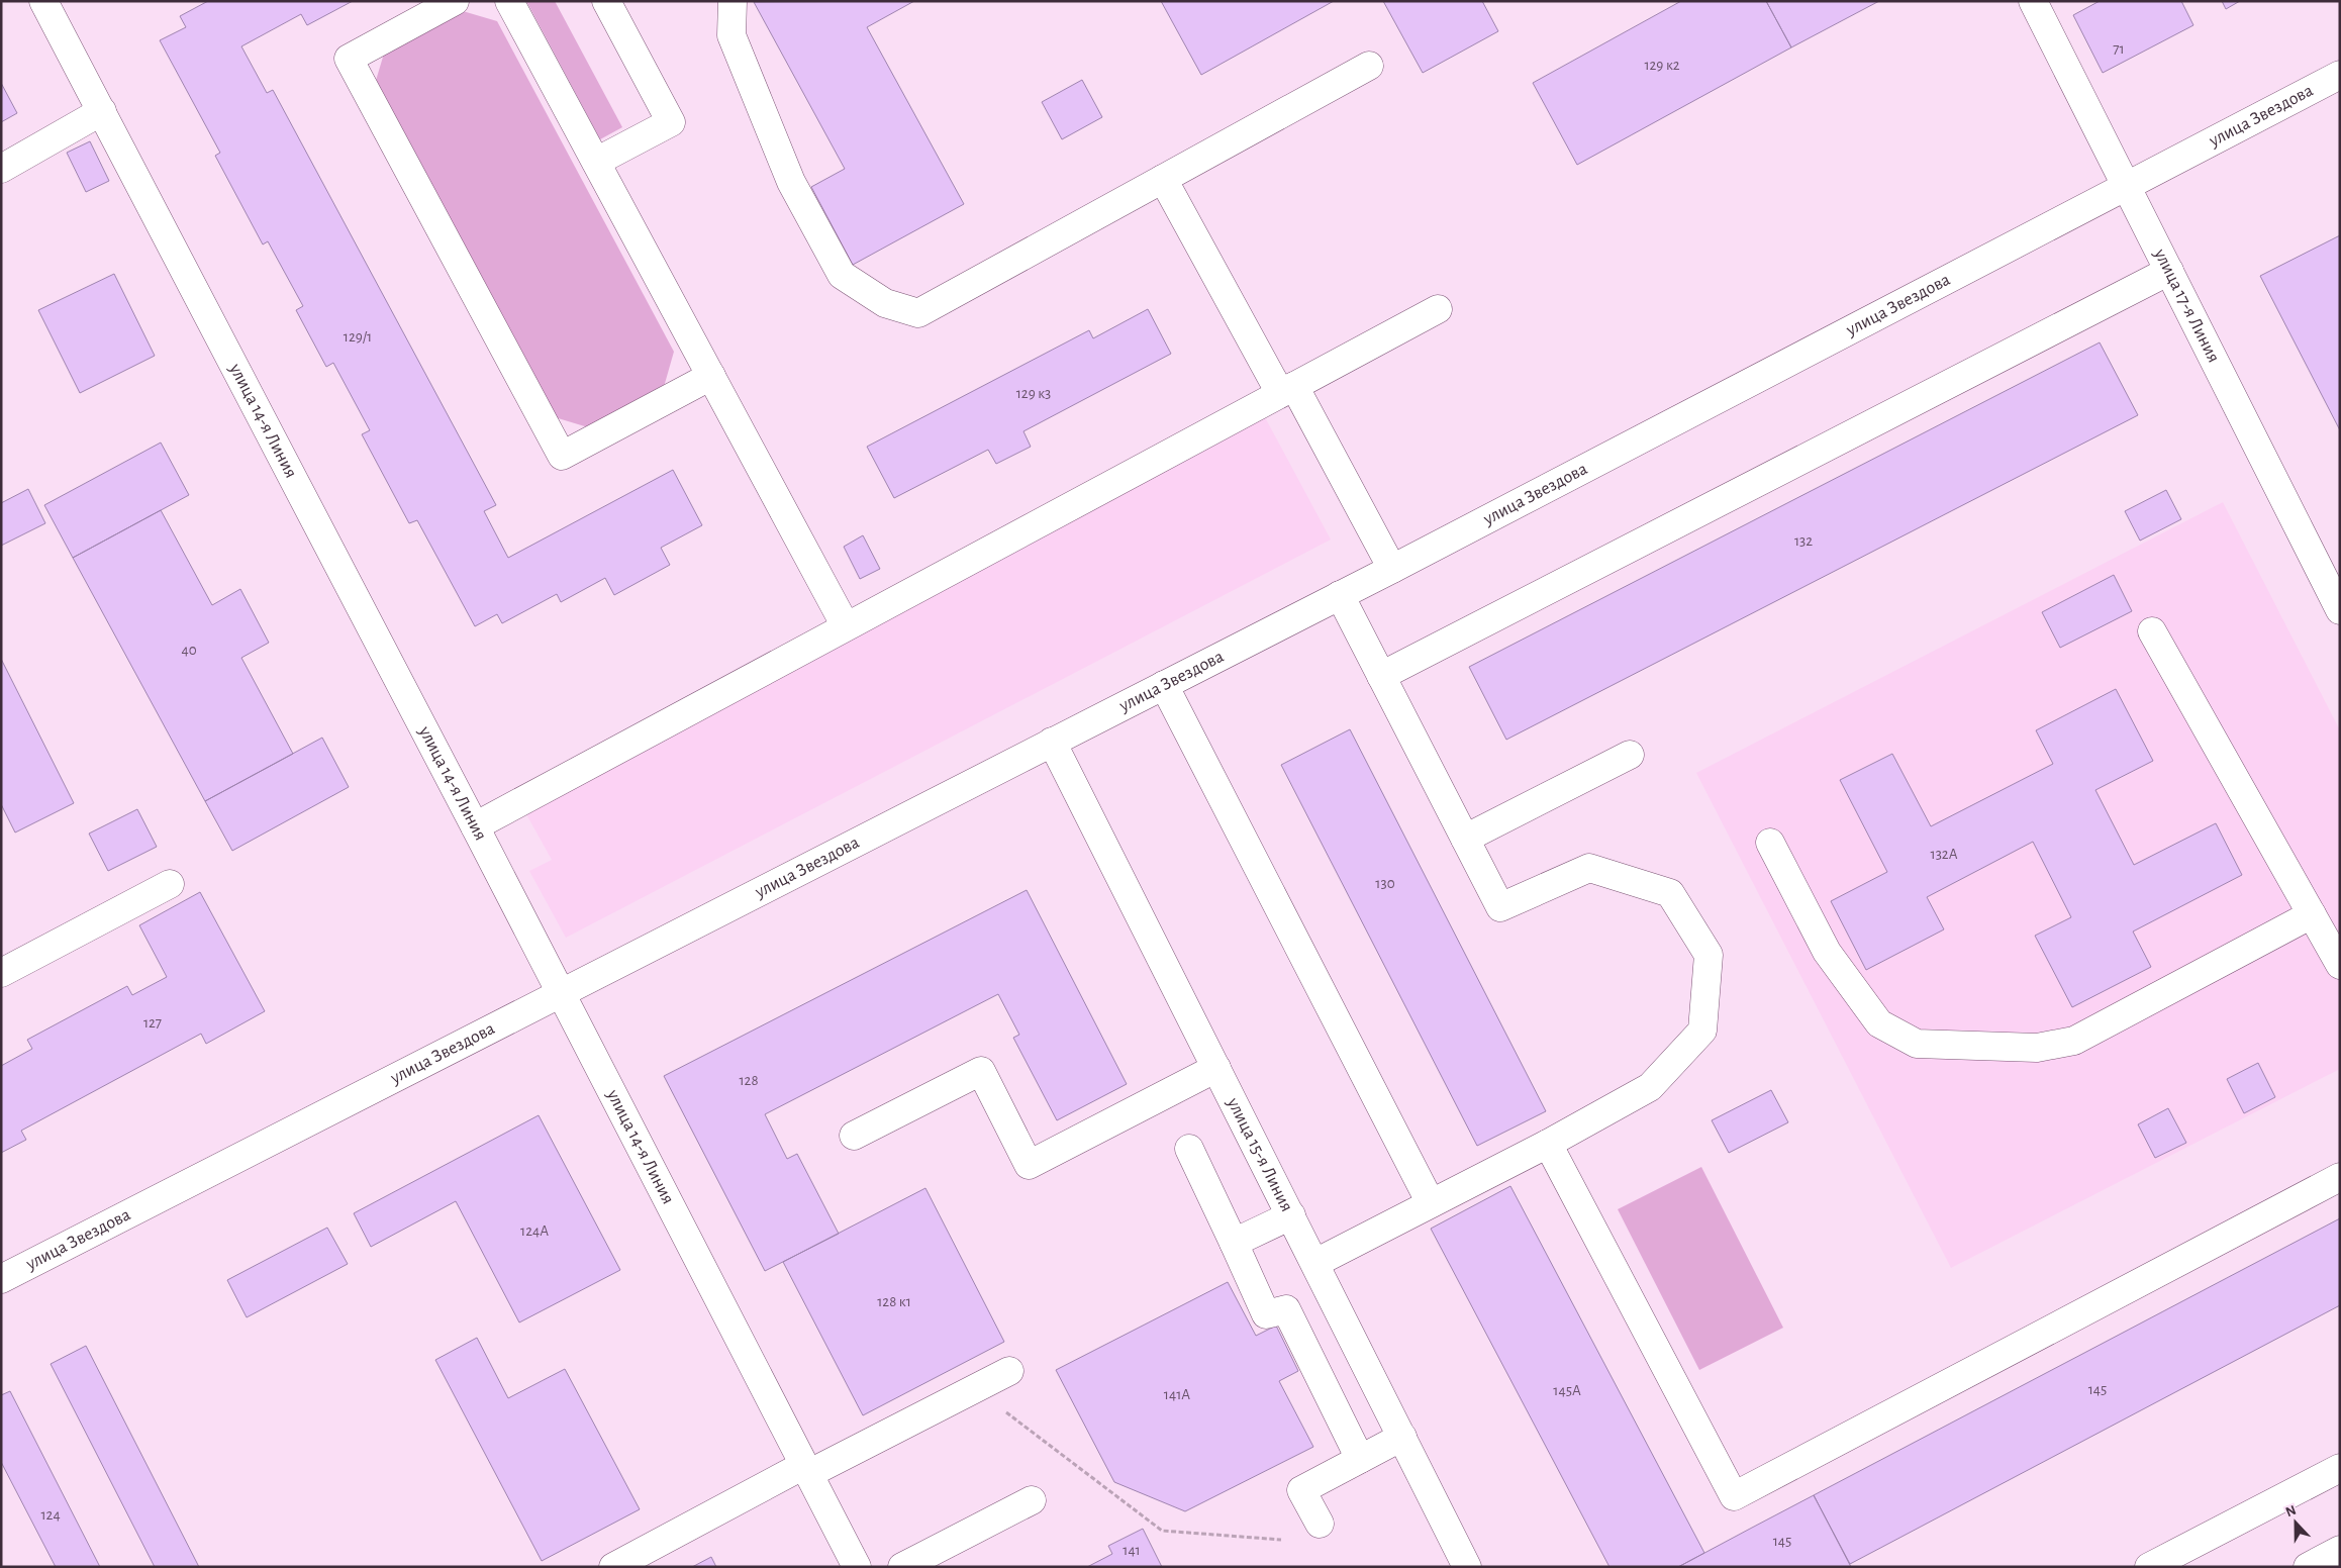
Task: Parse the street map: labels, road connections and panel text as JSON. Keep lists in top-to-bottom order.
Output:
{
  "streets": {
    "street": [
      "улица Звездова",
      "улица 17-я Линия",
      "улица 14-я Линия",
      "улица 15-я Линия"
    ]
  },
  "crossings": [
    ["улица Звездова", "улица 17-я Линия"],
    ["улица Звездова", "улица 14-я Линия"],
    ["улица Звездова", "улица 15-я Линия"]
  ],
  "house_numbers": [
    "71",
    "129 к2",
    "129/1",
    "129 к3",
    "132",
    "40",
    "132А",
    "130",
    "127",
    "128",
    "124А",
    "128 к1",
    "145",
    "145А",
    "141А",
    "124",
    "145",
    "141"
  ],
  "north": "top"
}
